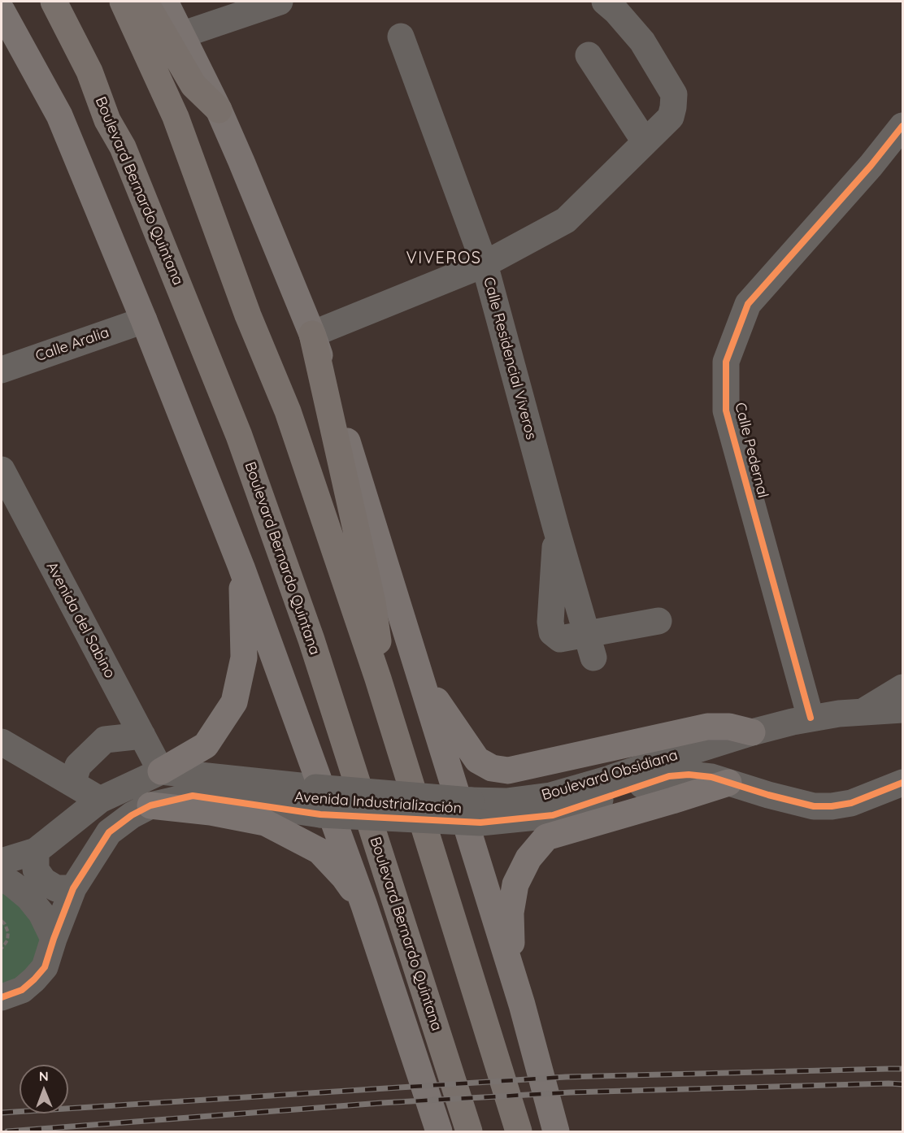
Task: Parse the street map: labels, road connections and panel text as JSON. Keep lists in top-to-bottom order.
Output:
{
  "streets": {
    "highway": ["Boulevard Bernardo Quintana"],
    "street": [
      "Calle Aralia",
      "Calle Residencial Viveros",
      "Calle Pedernal",
      "Avenida del Sabino",
      "Boulevard Obsidiana",
      "Avenida Industrialización"
    ]
  },
  "crossings": [
    ["Boulevard Bernardo Quintana", "Calle Aralia"],
    ["Calle Pedernal", "Boulevard Obsidiana"],
    ["Avenida del Sabino", "Boulevard Obsidiana"],
    ["Boulevard Obsidiana", "Avenida Industrialización"]
  ],
  "districts": ["VIVEROS"],
  "north": "top"
}
